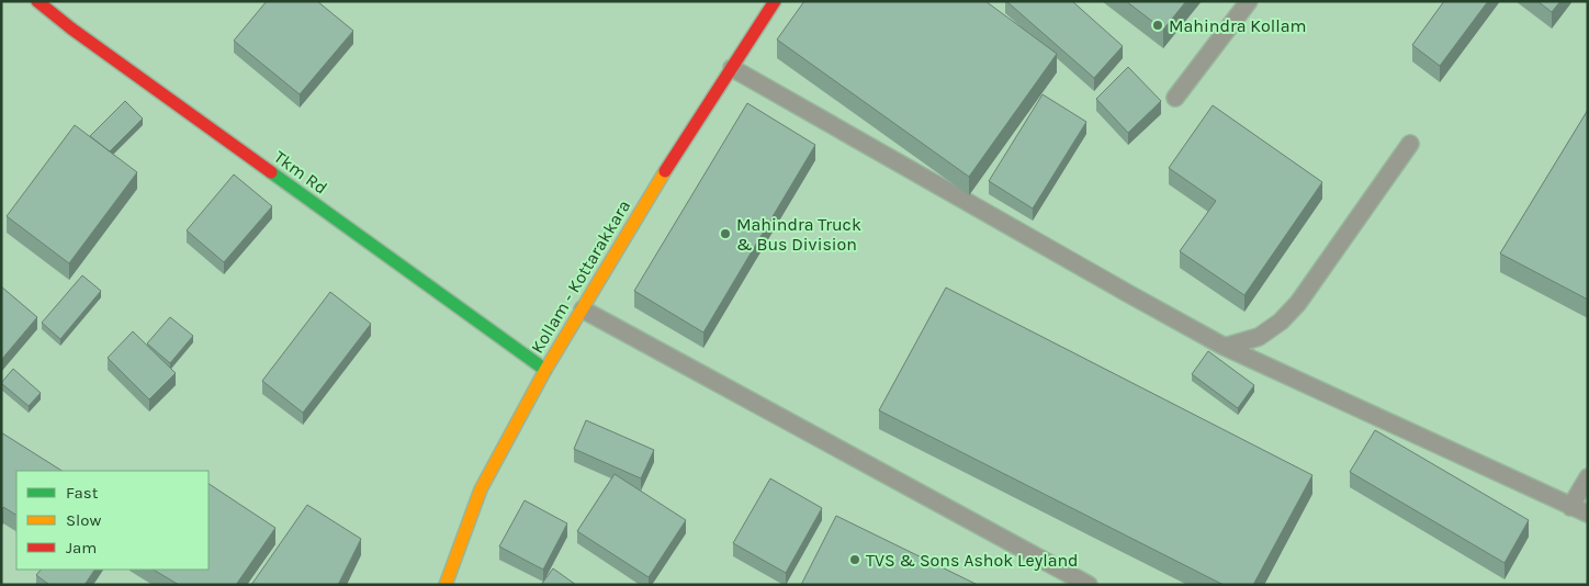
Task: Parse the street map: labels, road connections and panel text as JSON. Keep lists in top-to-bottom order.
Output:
{
  "streets": {
    "main road": ["Tkm Rd", "Kollam - Kottarakkara"]
  },
  "crossings": [
    ["Tkm Rd", "Kollam - Kottarakkara"]
  ],
  "places": ["Mahindra Kollam", "Mahindra Truck & Bus Division", "TVS & Sons Ashok Leyland"],
  "legend": ["Fast", "Slow", "Jam"]
}
